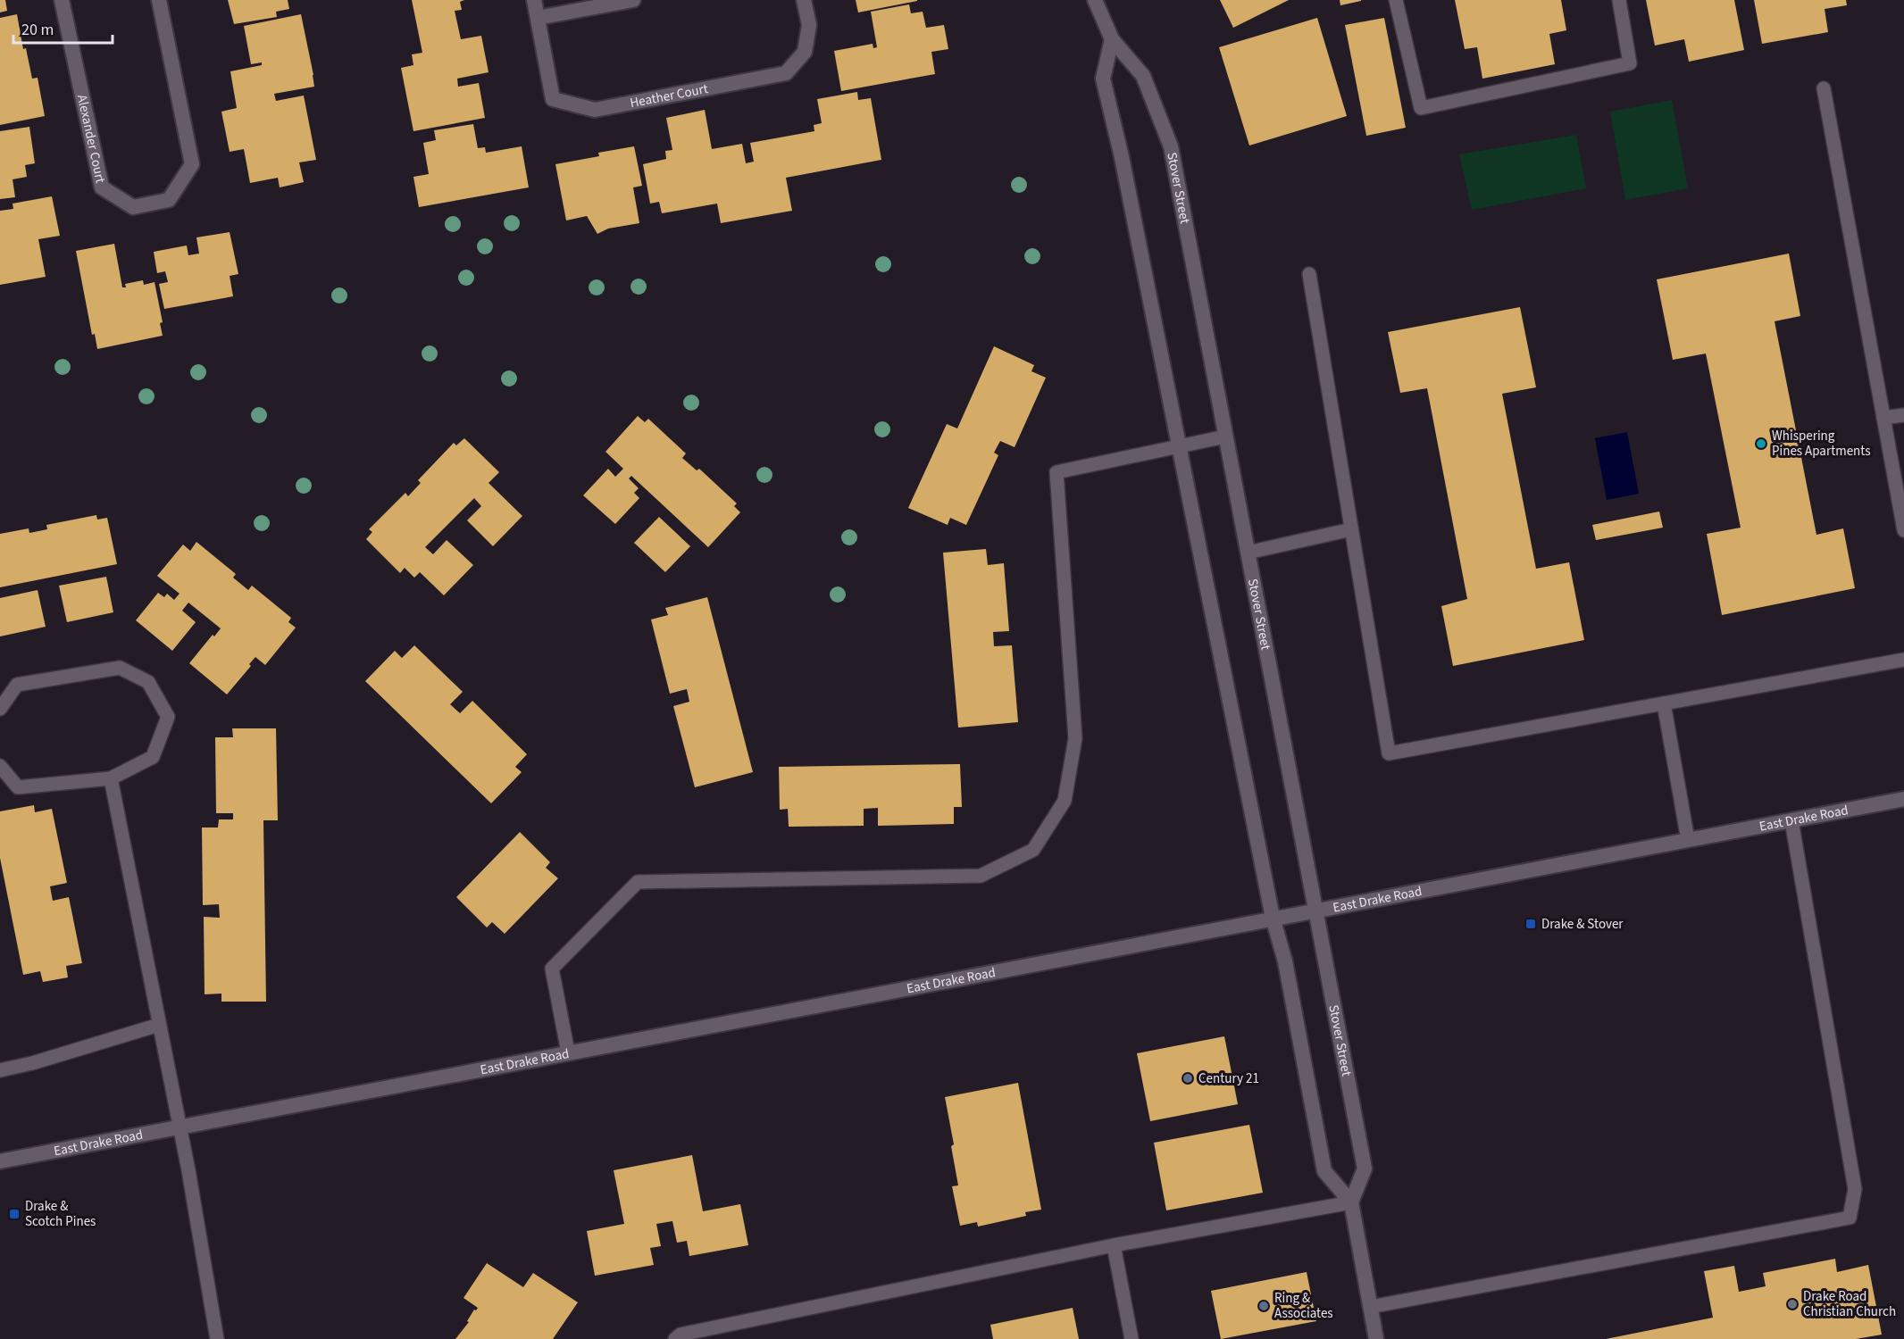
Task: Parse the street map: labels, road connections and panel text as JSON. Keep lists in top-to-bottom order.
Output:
{
  "streets": {
    "street": [
      "Heather Court",
      "Alexander Court",
      "Stover Street",
      "East Drake Road"
    ]
  },
  "crossings": [
    ["Stover Street", "East Drake Road"]
  ],
  "places": {
    "other": [
      "Whispering Pines Apartments",
      "Century 21",
      "Drake Road Christian Church",
      "Ring & Associates"
    ],
    "transit": ["Drake & Stover", "Drake & Scotch Pines"]
  },
  "scale_bar": "20 m"
}
